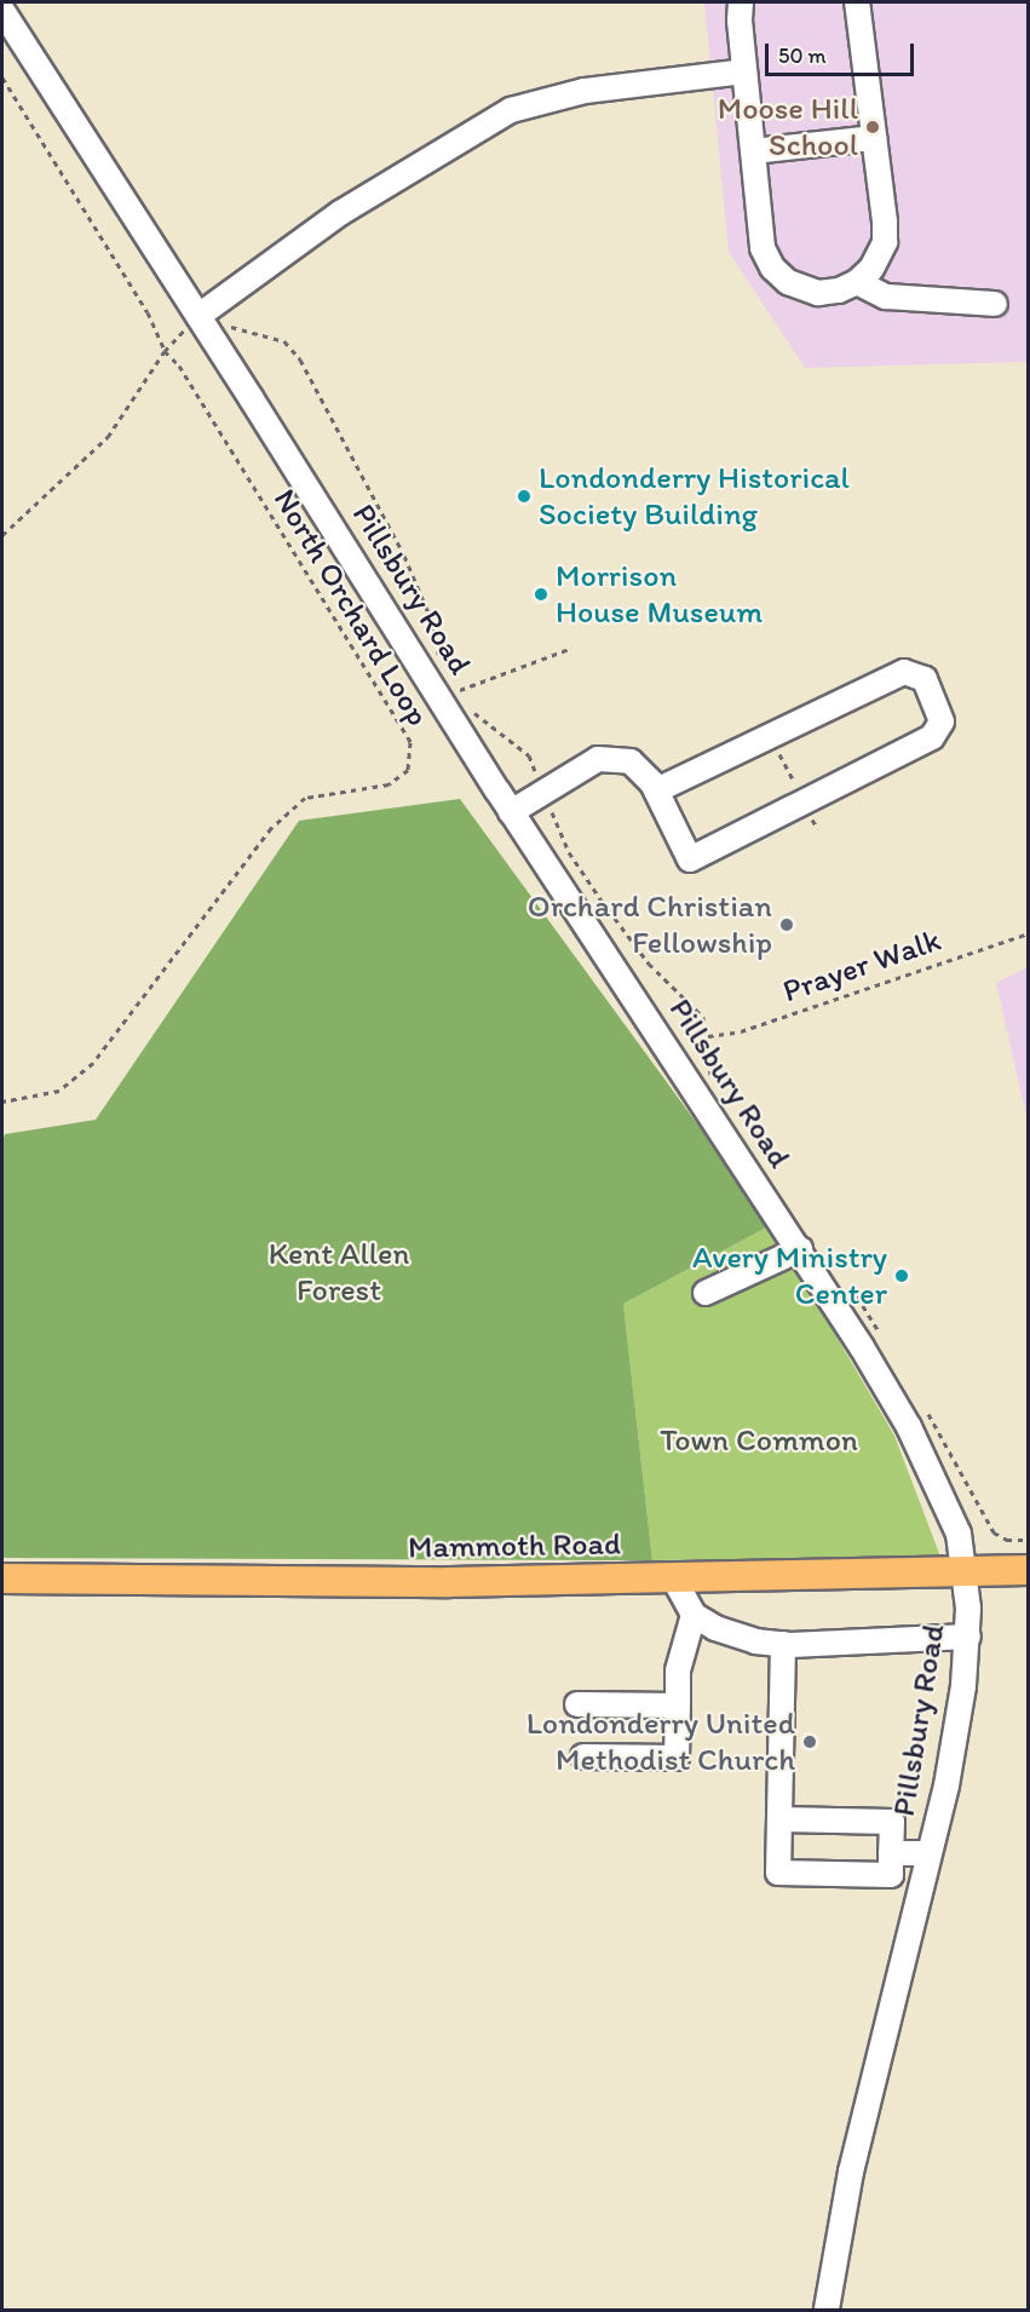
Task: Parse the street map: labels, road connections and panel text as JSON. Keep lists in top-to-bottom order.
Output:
{
  "streets": {
    "main road": ["Mammoth Road"],
    "street": ["Pillsbury Road"],
    "path": ["North Orchard Loop", "Prayer Walk"]
  },
  "crossings": [
    ["Pillsbury Road", "Mammoth Road"]
  ],
  "parks": ["Kent Allen Forest", "Town Common"],
  "places": [
    "Moose Hill School",
    "Londonderry Historical Society Building",
    "Morrison House Museum",
    "Orchard Christian Fellowship",
    "Avery Ministry Center",
    "Londonderry United Methodist Church"
  ],
  "scale_bar": "50 m"
}
